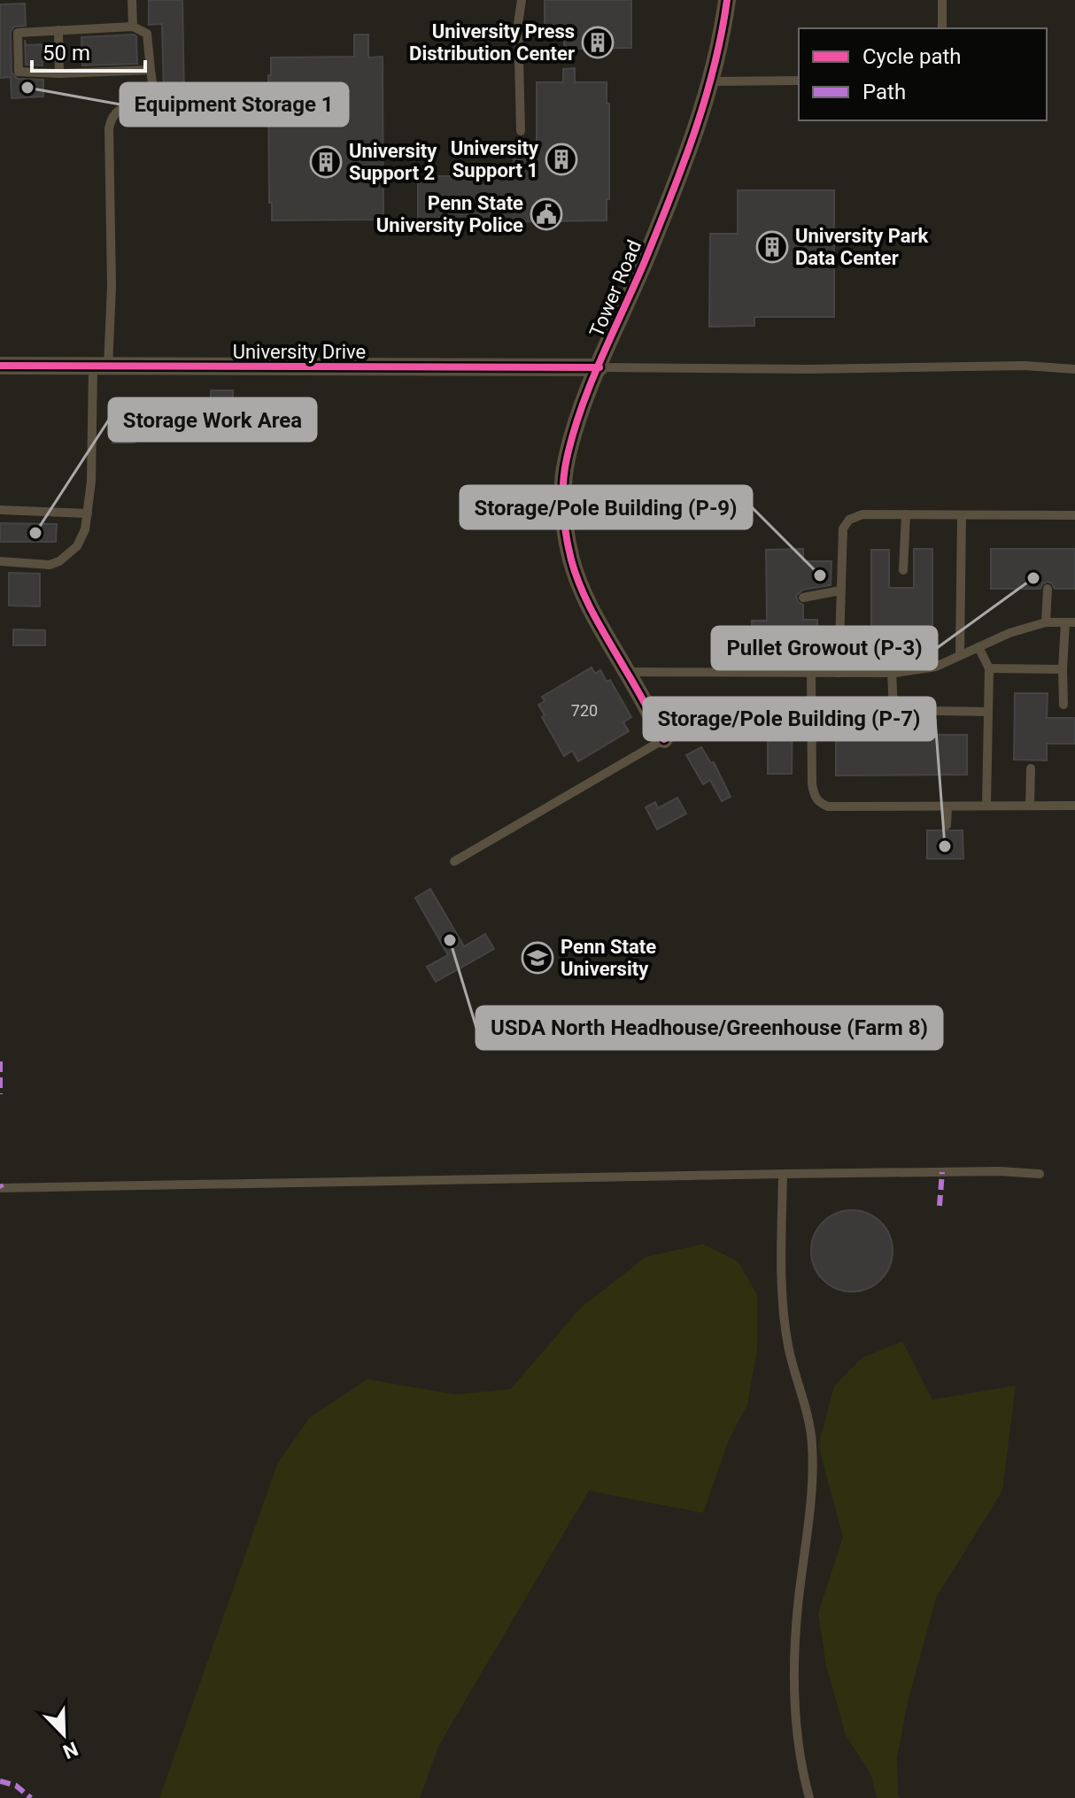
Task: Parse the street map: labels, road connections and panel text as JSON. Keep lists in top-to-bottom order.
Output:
{
  "streets": {
    "street": ["Tower Road", "University Drive"]
  },
  "crossings": [
    ["Tower Road", "University Drive"]
  ],
  "places": {
    "building": [
      "University Press Distribution Center",
      "University Support 1",
      "University Support 2",
      "University Park Data Center"
    ],
    "other": [
      "Equipment Storage 1",
      "Storage Work Area",
      "Storage/Pole Building (P-9)",
      "Pullet Growout (P-3)",
      "Storage/Pole Building (P-7)",
      "USDA North Headhouse/Greenhouse (Farm 8)"
    ],
    "public building": ["Penn State University Police"],
    "school or university": ["Penn State University"]
  },
  "house_numbers": ["720"],
  "legend": ["Cycle path", "Path"],
  "scale_bar": "50 m",
  "north": "bottom right"
}
